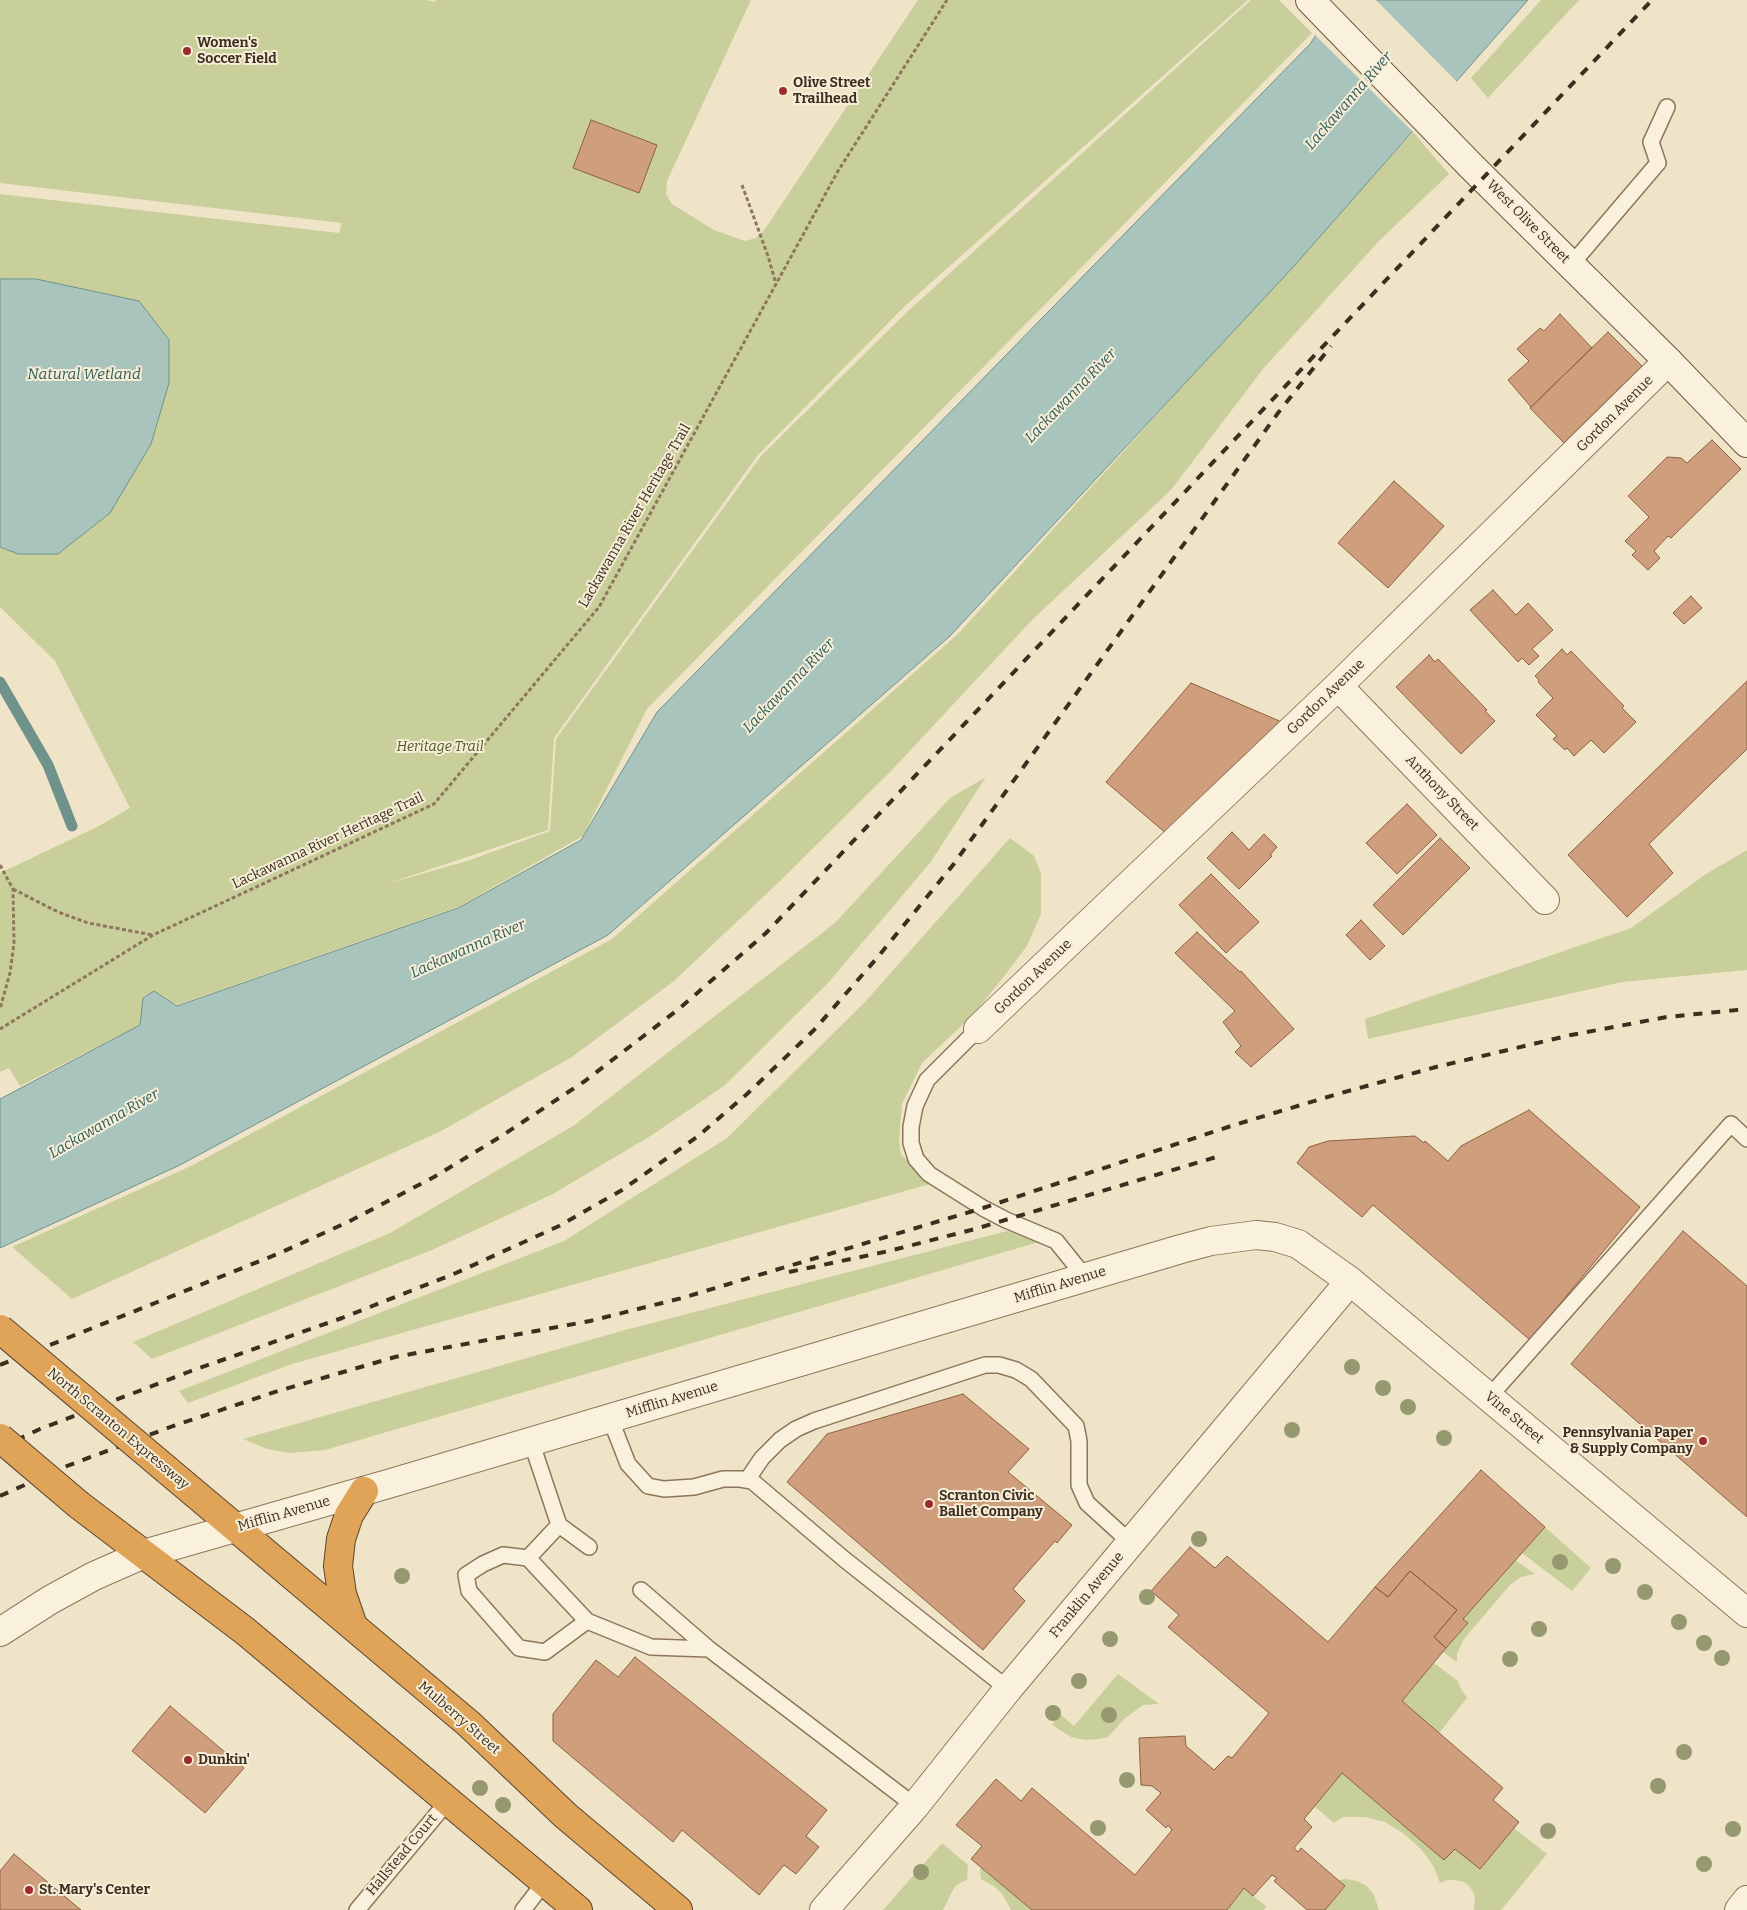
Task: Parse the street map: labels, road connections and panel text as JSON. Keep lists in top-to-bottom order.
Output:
{
  "streets": {
    "highway": ["North Scranton Expressway", "Mulberry Street"],
    "street": [
      "West Olive Street",
      "Gordon Avenue",
      "Anthony Street",
      "Mifflin Avenue",
      "Vine Street",
      "Franklin Avenue"
    ],
    "lane": ["Hallstead Court"],
    "path": ["Lackawanna River Heritage Trail"]
  },
  "crossings": [
    ["West Olive Street", "Gordon Avenue"],
    ["Gordon Avenue", "Anthony Street"],
    ["Mifflin Avenue", "Vine Street"],
    ["Mifflin Avenue", "North Scranton Expressway"],
    ["Mifflin Avenue", "Franklin Avenue"],
    ["Mifflin Avenue", "Mulberry Street"],
    ["Vine Street", "Franklin Avenue"],
    ["North Scranton Expressway", "Mulberry Street"]
  ],
  "water": ["Lackawanna River", "Natural Wetland"],
  "parks": ["Heritage Trail"],
  "places": [
    "Women's Soccer Field",
    "Olive Street Trailhead",
    "Pennsylvania Paper & Supply Company",
    "Scranton Civic Ballet Company",
    "Dunkin'",
    "St. Mary's Center"
  ]
}
